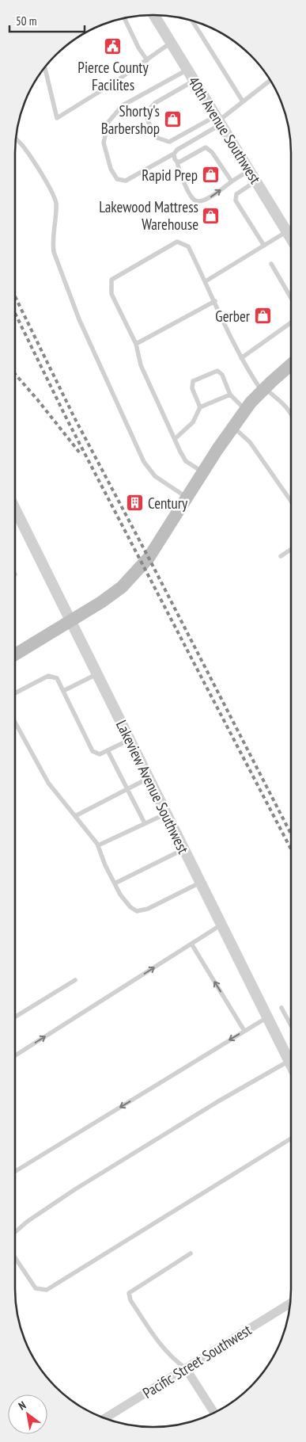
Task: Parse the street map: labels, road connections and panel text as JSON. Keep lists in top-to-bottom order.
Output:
{
  "streets": {
    "street": ["40th Avenue Southwest", "Lakeview Avenue Southwest", "Pacific Street Southwest"]
  },
  "places": {
    "public building": ["Pierce County Facilites"],
    "shop": [
      "Shorty's Barbershop",
      "Rapid Prep",
      "Lakewood Mattress Warehouse",
      "Gerber"
    ],
    "building": ["Century"]
  },
  "scale_bar": "50 m",
  "north": "top left"
}
